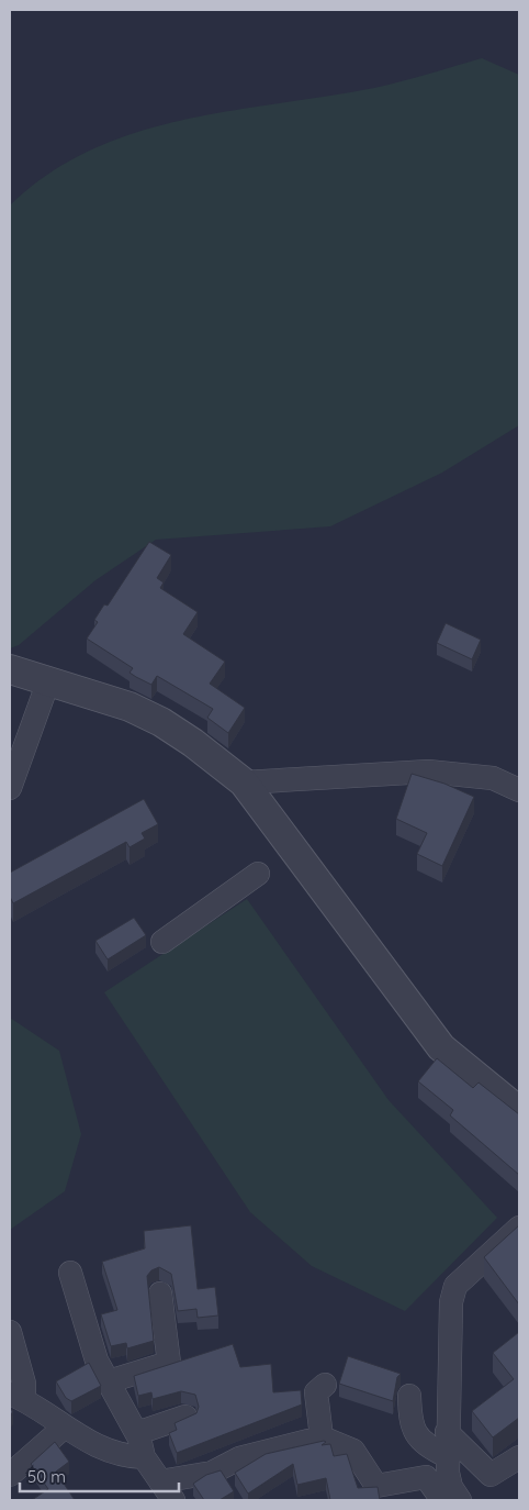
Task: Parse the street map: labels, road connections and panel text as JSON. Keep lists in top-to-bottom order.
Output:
{
  "scale_bar": "50 m"
}
